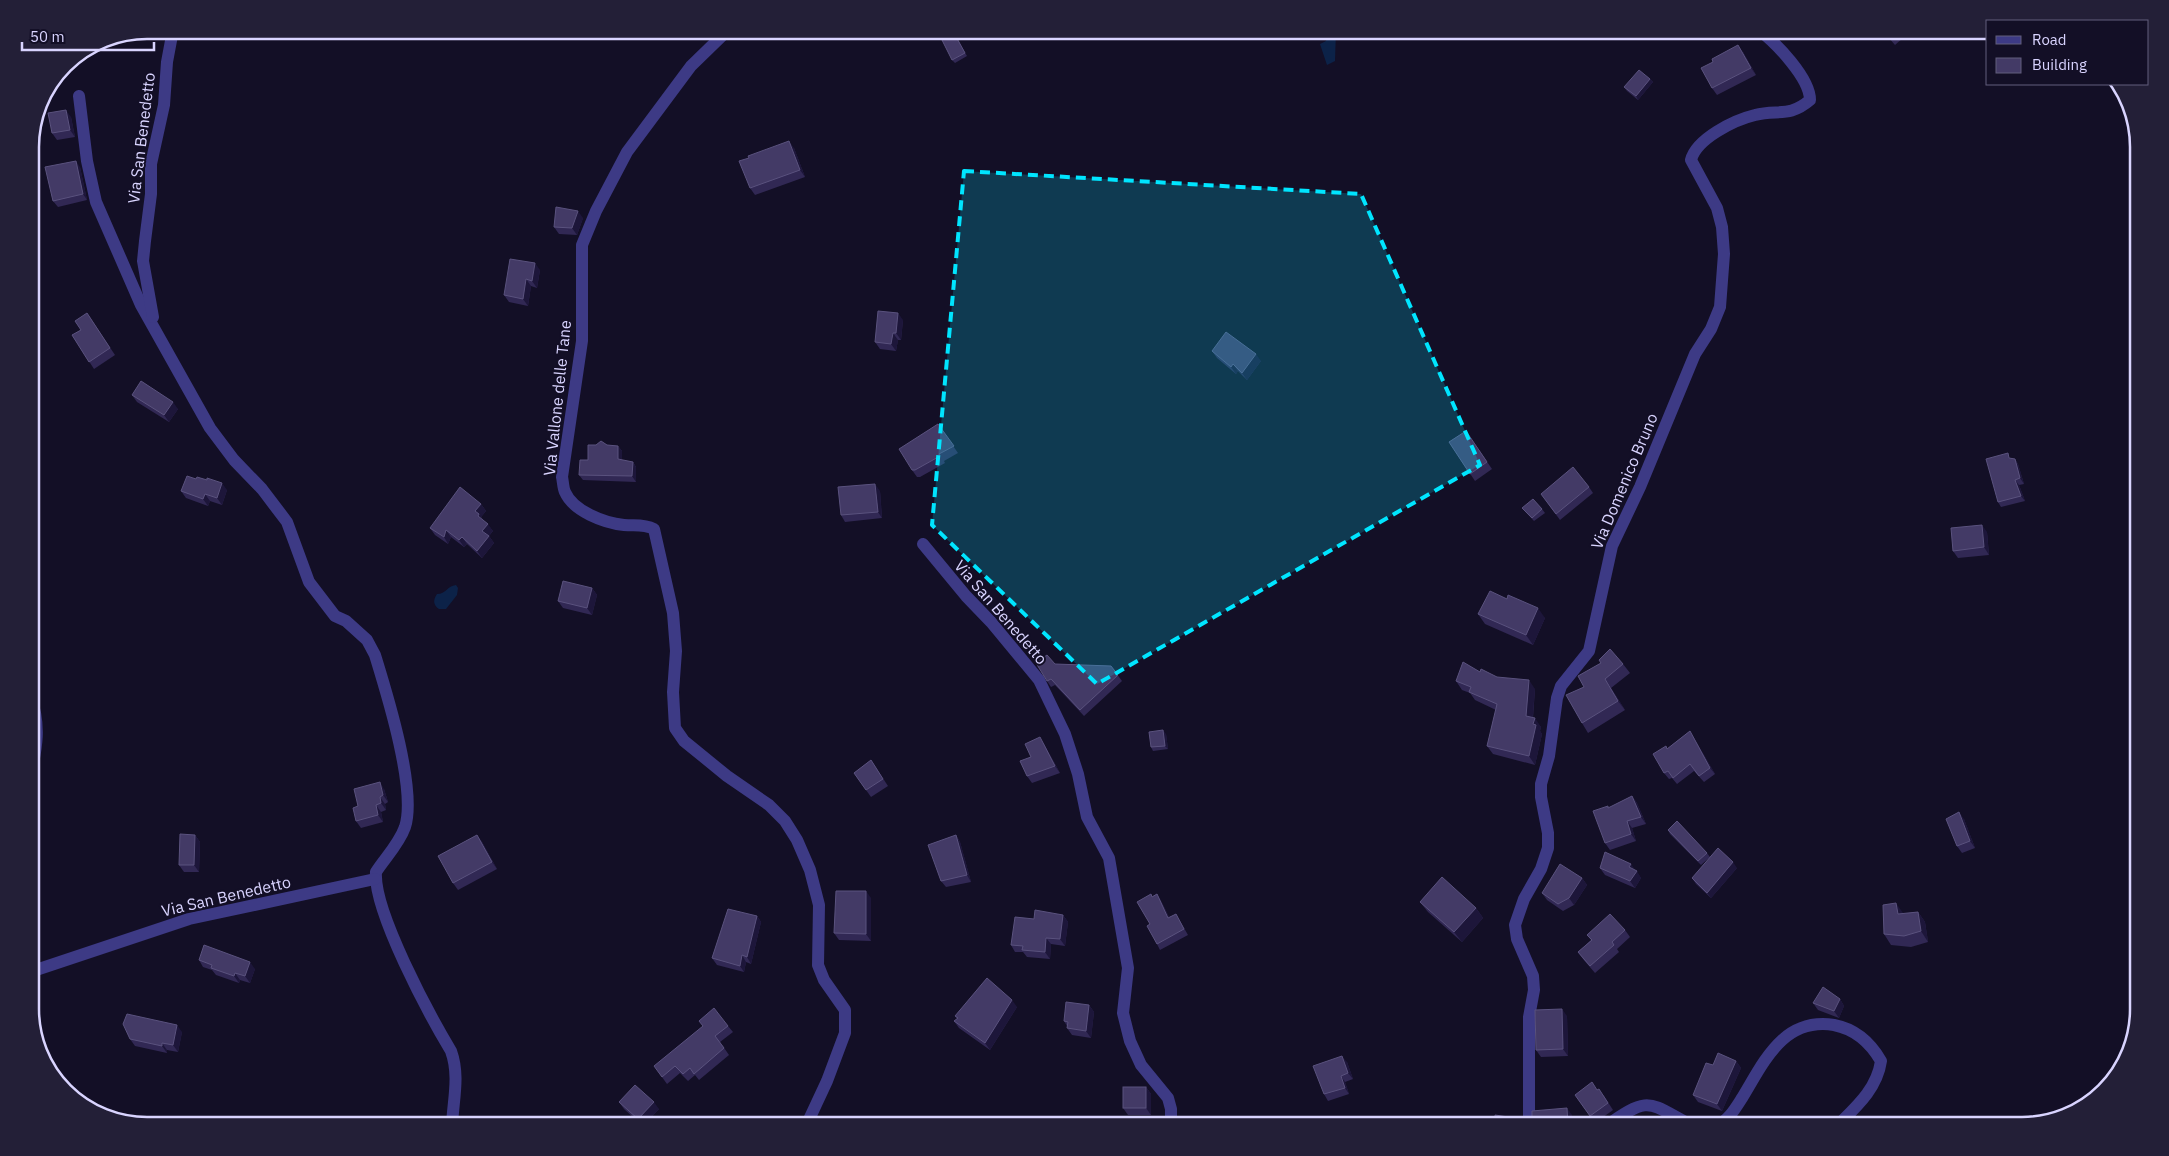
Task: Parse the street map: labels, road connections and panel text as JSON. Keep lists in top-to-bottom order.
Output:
{
  "streets": {
    "street": ["Via San Benedetto", "Via Vallone delle Tane", "Via Domenico Bruno"]
  },
  "legend": ["Road", "Building"],
  "scale_bar": "50 m"
}
